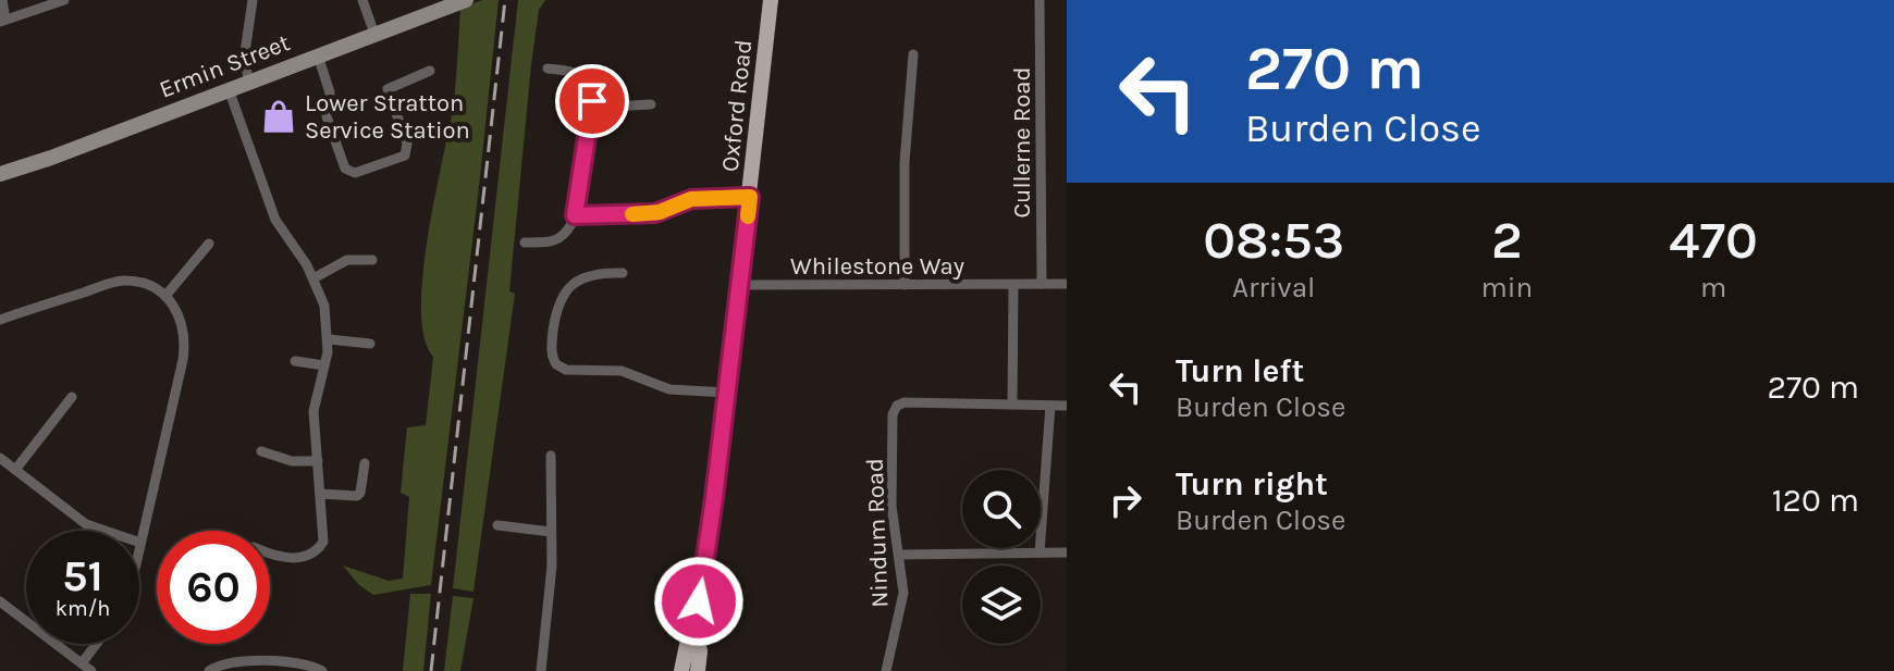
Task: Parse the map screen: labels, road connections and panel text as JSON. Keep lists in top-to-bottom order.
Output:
{
  "streets": {
    "main road": ["Oxford Road"],
    "street": [
      "Ermin Street",
      "Cullerne Road",
      "Whilestone Way",
      "Nindum Road"
    ]
  },
  "crossings": [
    ["Oxford Road", "Whilestone Way"],
    ["Cullerne Road", "Whilestone Way"]
  ],
  "places": {
    "shop": ["Lower Stratton Service Station"]
  },
  "page": {
    "turn": ["270 m", "Burden Close"],
    "eta": [
      "08:53",
      "Arrival",
      "2",
      "min",
      "470",
      "m"
    ],
    "list": [
      {
        "name": "Turn left",
        "note": "Burden Close",
        "value": "270 m"
      },
      {
        "name": "Turn right",
        "note": "Burden Close",
        "value": "120 m"
      }
    ],
    "speed": "51 km/h",
    "limit": "60"
  }
}
